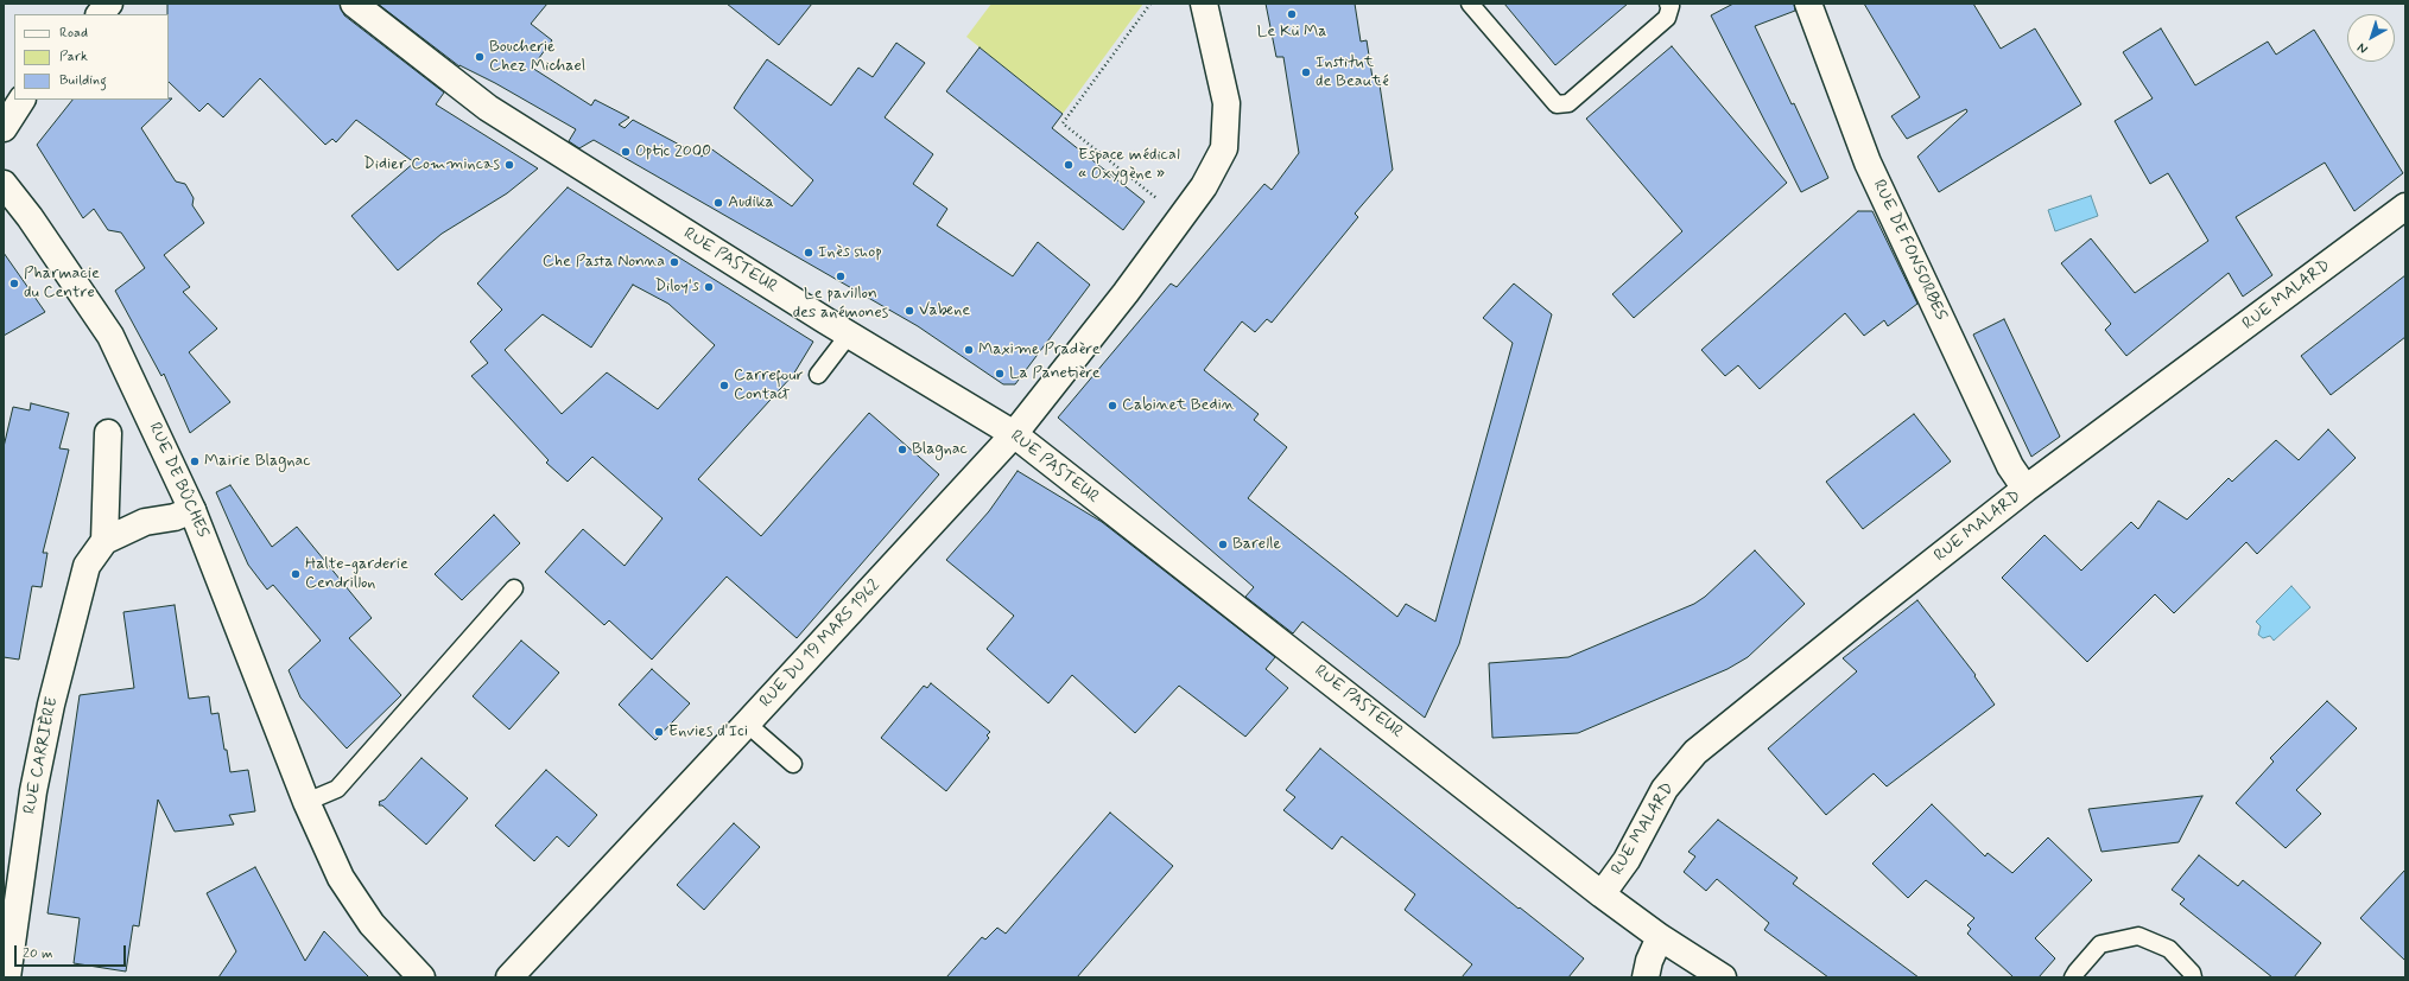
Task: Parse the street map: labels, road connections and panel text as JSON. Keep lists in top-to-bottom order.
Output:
{
  "streets": {
    "street": [
      "RUE DE FONSORBES",
      "RUE PASTEUR",
      "RUE MALARD",
      "RUE DE BÛCHES",
      "RUE DU 19 MARS 1962",
      "RUE CARRIÈRE"
    ]
  },
  "crossings": [
    ["RUE DE FONSORBES", "RUE MALARD"],
    ["RUE PASTEUR", "RUE MALARD"],
    ["RUE PASTEUR", "RUE DU 19 MARS 1962"],
    ["RUE DE BÛCHES", "RUE CARRIÈRE"]
  ],
  "places": [
    "Le Kü Ma",
    "Boucherie Chez Michael",
    "Institut de Beauté",
    "Optic 2000",
    "Didier Commincas",
    "Espace médical « Oxygène »",
    "Audika",
    "Inès shop",
    "Che Pasta Nonna",
    "Le pavillon des anémones",
    "Pharmacie du Centre",
    "Diloy's",
    "Vabene",
    "Maxime Pradère",
    "La Panetière",
    "Carrefour Contact",
    "Cabinet Bedin",
    "Blagnac",
    "Mairie Blagnac",
    "Barelle",
    "Halte-garderie Cendrillon",
    "Envies d'Ici"
  ],
  "legend": ["Road", "Park", "Building"],
  "scale_bar": "20 m",
  "north": "bottom left"
}
